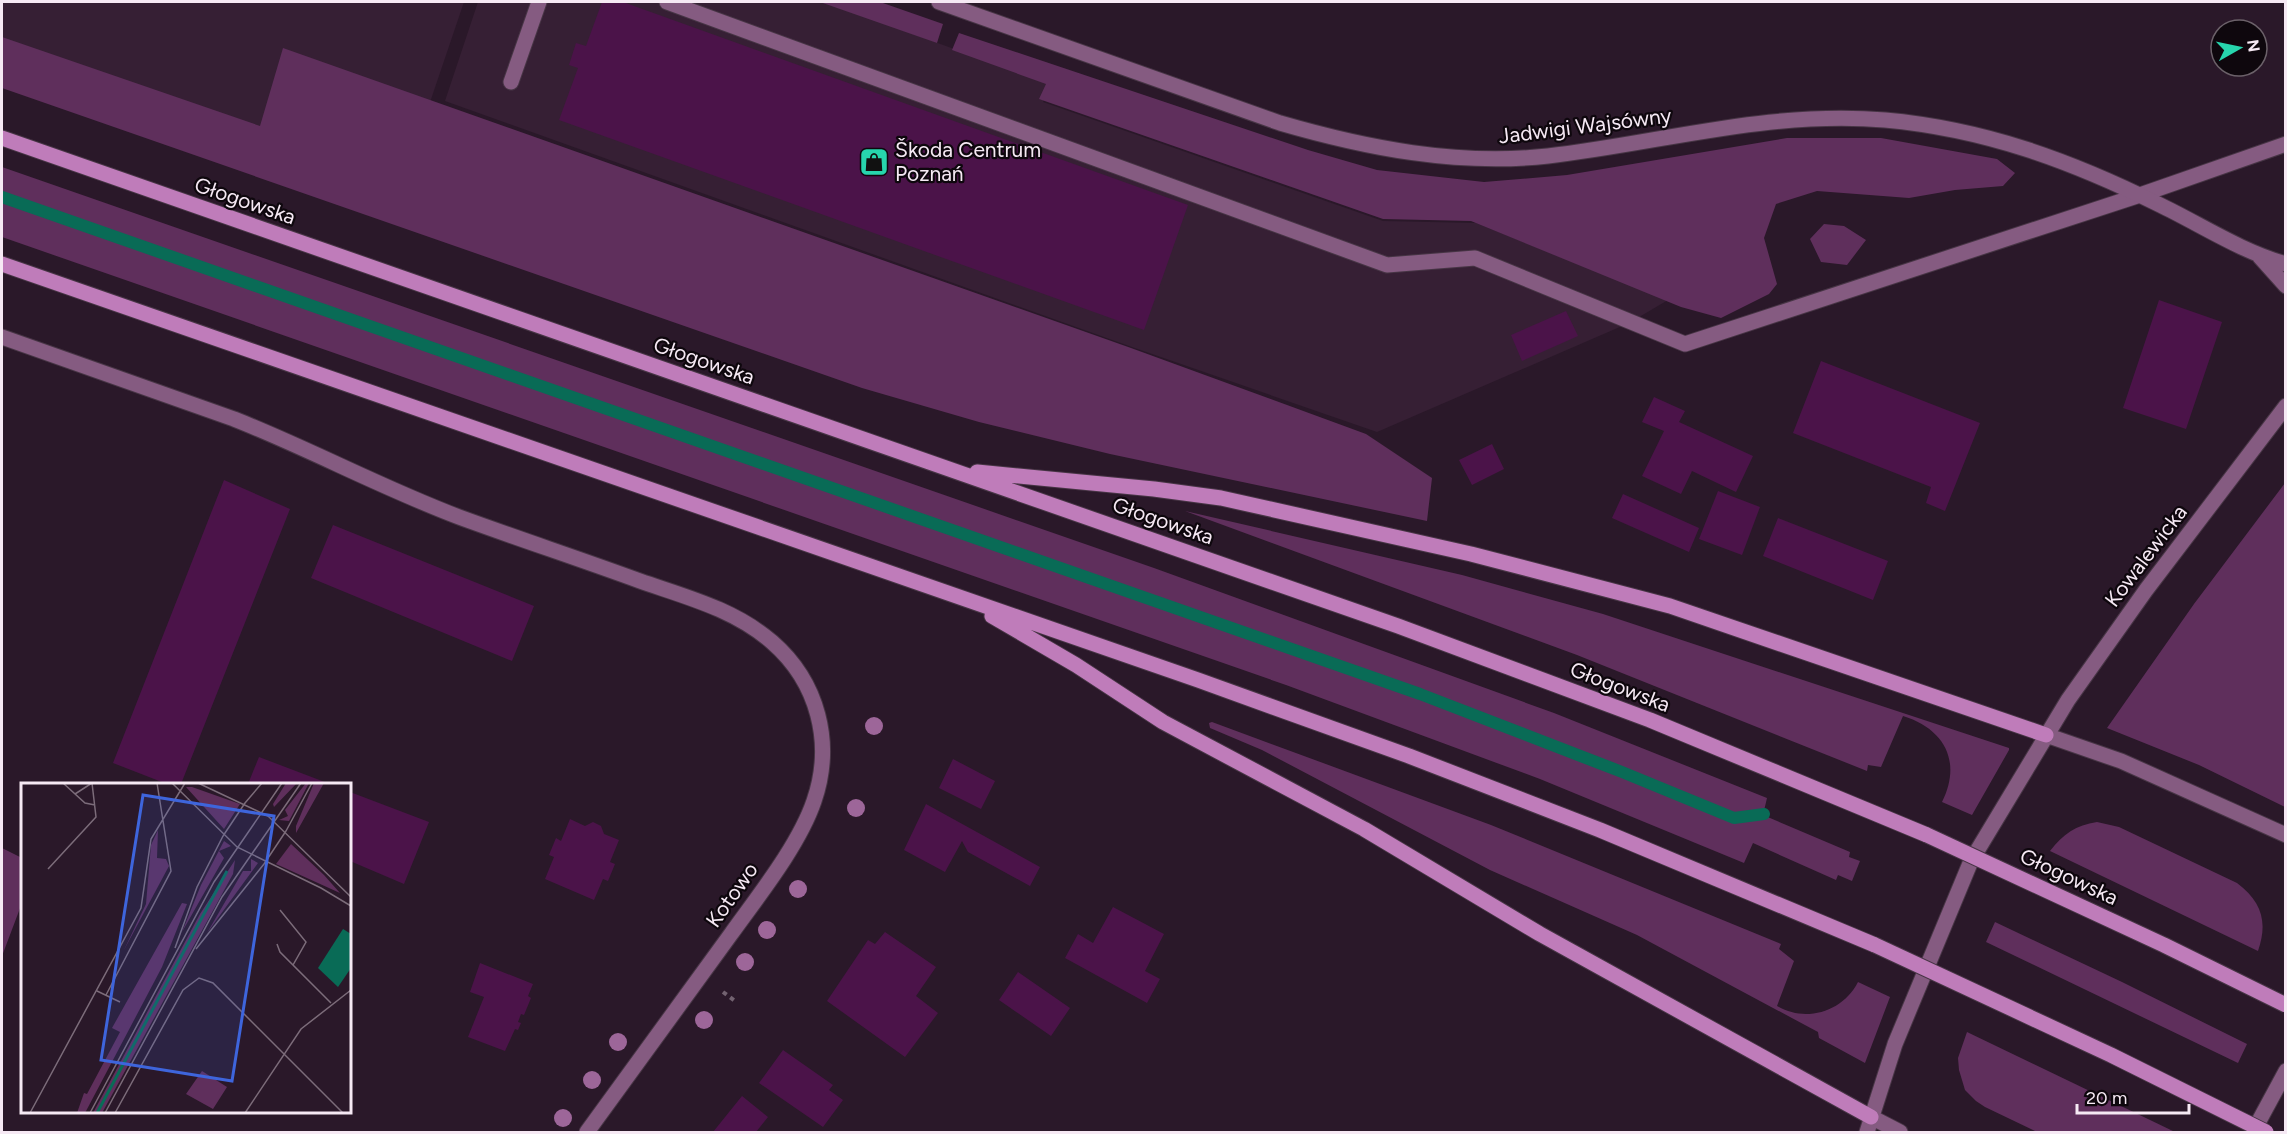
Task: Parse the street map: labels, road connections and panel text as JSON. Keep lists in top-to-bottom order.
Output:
{
  "streets": {
    "main road": ["Głogowska"],
    "street": ["Jadwigi Wajsówny", "Kowalewicka", "Kotowo"]
  },
  "places": {
    "shop": ["Škoda Centrum Poznań"]
  },
  "scale_bar": "20 m",
  "north": "right"
}
